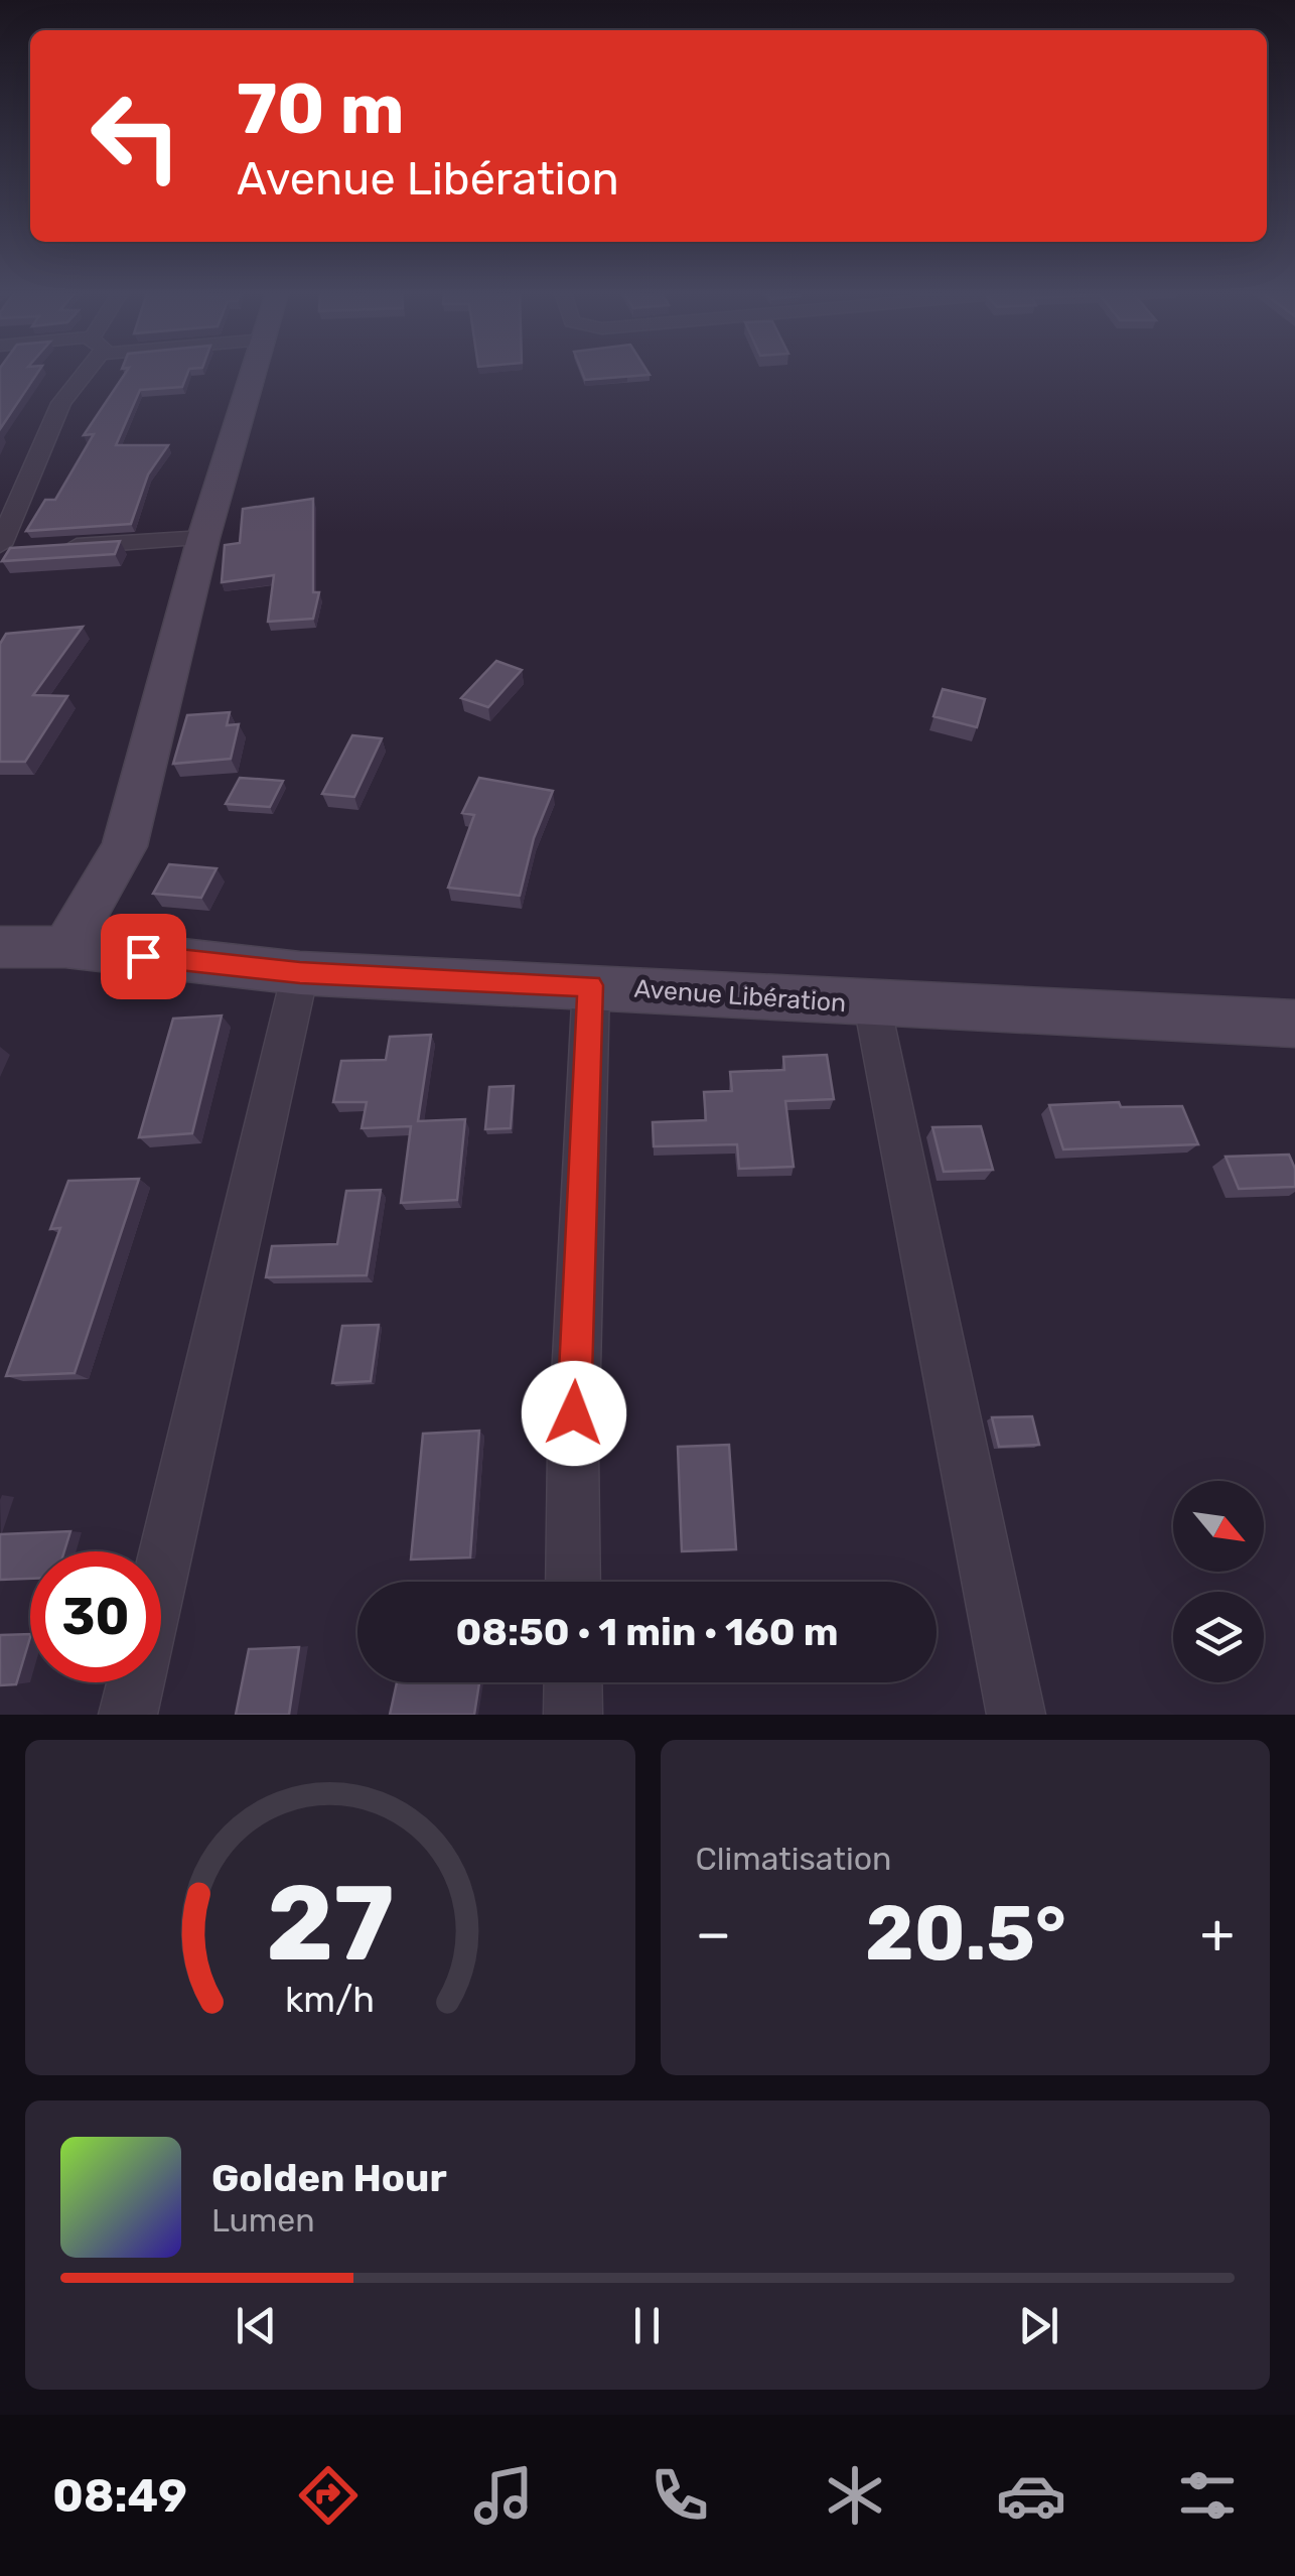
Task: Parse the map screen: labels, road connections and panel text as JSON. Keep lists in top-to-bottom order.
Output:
{
  "streets": {
    "street": ["Avenue Libération"]
  },
  "north": "bottom right",
  "page": {
    "turn": ["70 m", "Avenue Libération"],
    "limit": "30",
    "trip": "08:50 · 1 min · 160 m",
    "tile": "Climatisation",
    "heat": ["−", "20.5°", "+"],
    "song": ["Golden Hour", "Lumen"],
    "tabs": "08:49",
    "gauge": ["27", "km/h"]
  }
}
